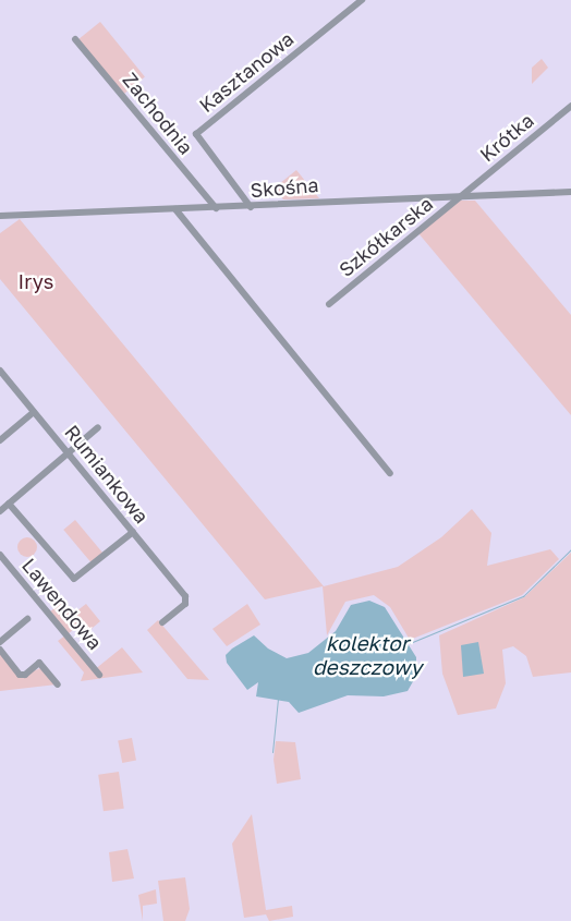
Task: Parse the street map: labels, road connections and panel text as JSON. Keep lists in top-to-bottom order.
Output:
{
  "streets": {
    "street": [
      "Kasztanowa",
      "Zachodnia",
      "Krótka",
      "Skośna",
      "Szkółkarska",
      "Rumiankowa",
      "Lawendowa"
    ]
  },
  "crossings": [
    ["Kasztanowa", "Skośna"],
    ["Zachodnia", "Skośna"],
    ["Krótka", "Skośna"],
    ["Krótka", "Szkółkarska"],
    ["Skośna", "Szkółkarska"]
  ],
  "water": ["kolektor deszczowy"],
  "parks": ["Irys"]
}
